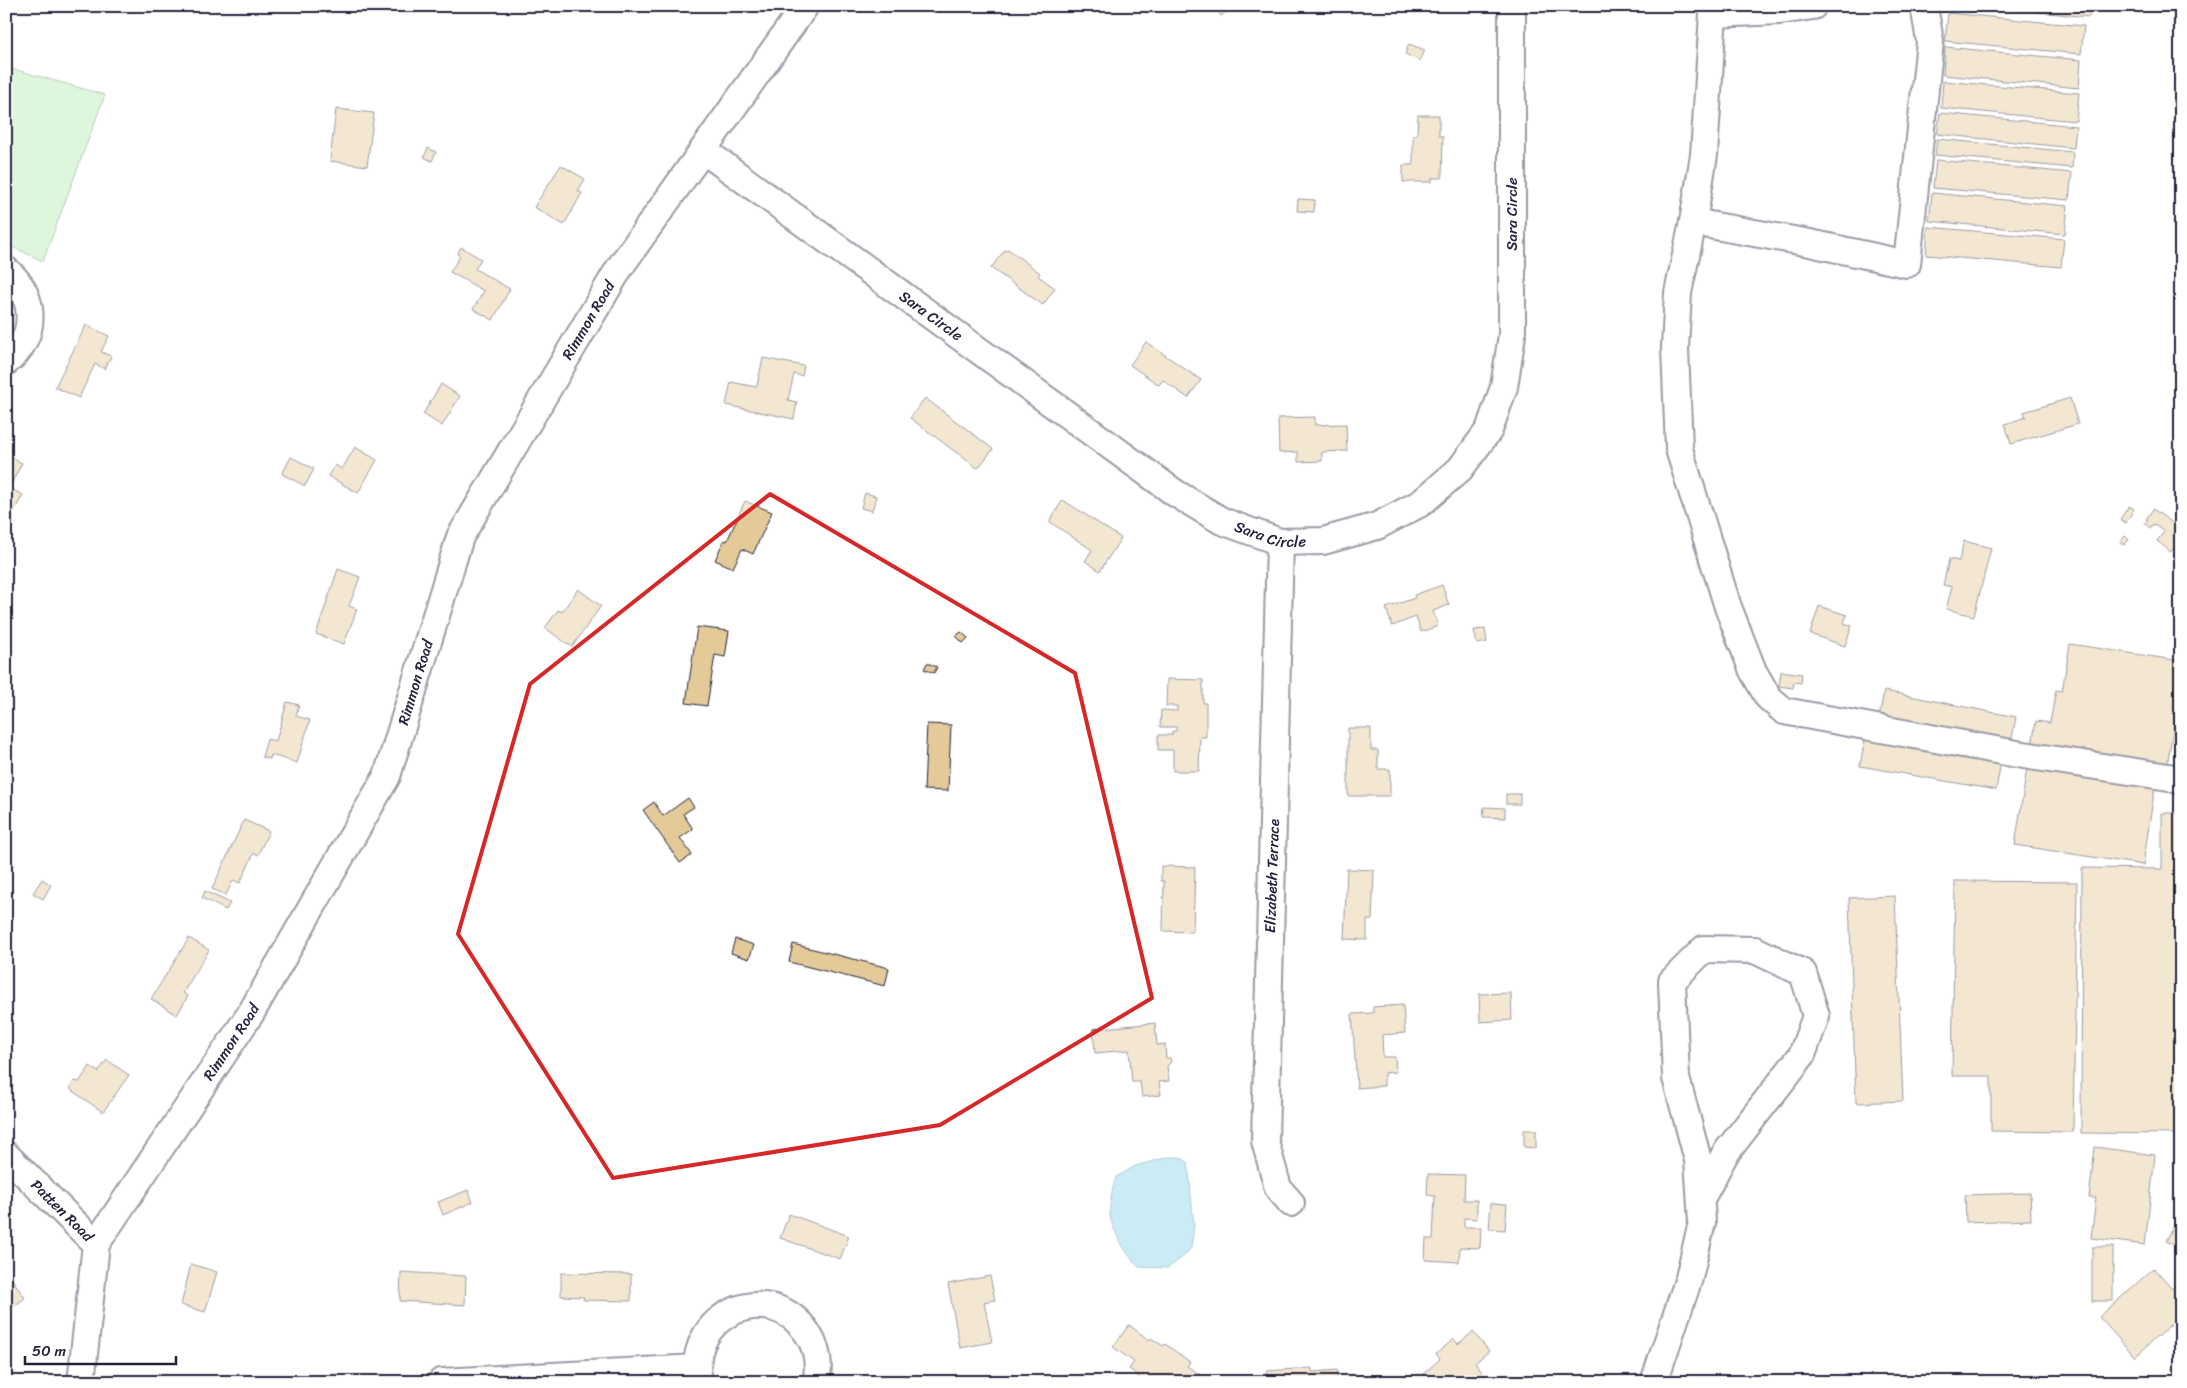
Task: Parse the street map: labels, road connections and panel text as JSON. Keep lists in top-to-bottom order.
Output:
{
  "streets": {
    "street": [
      "Sara Circle",
      "Rimmon Road",
      "Elizabeth Terrace",
      "Patten Road"
    ]
  },
  "crossings": [
    ["Sara Circle", "Rimmon Road"],
    ["Sara Circle", "Elizabeth Terrace"],
    ["Rimmon Road", "Patten Road"]
  ],
  "scale_bar": "50 m"
}
